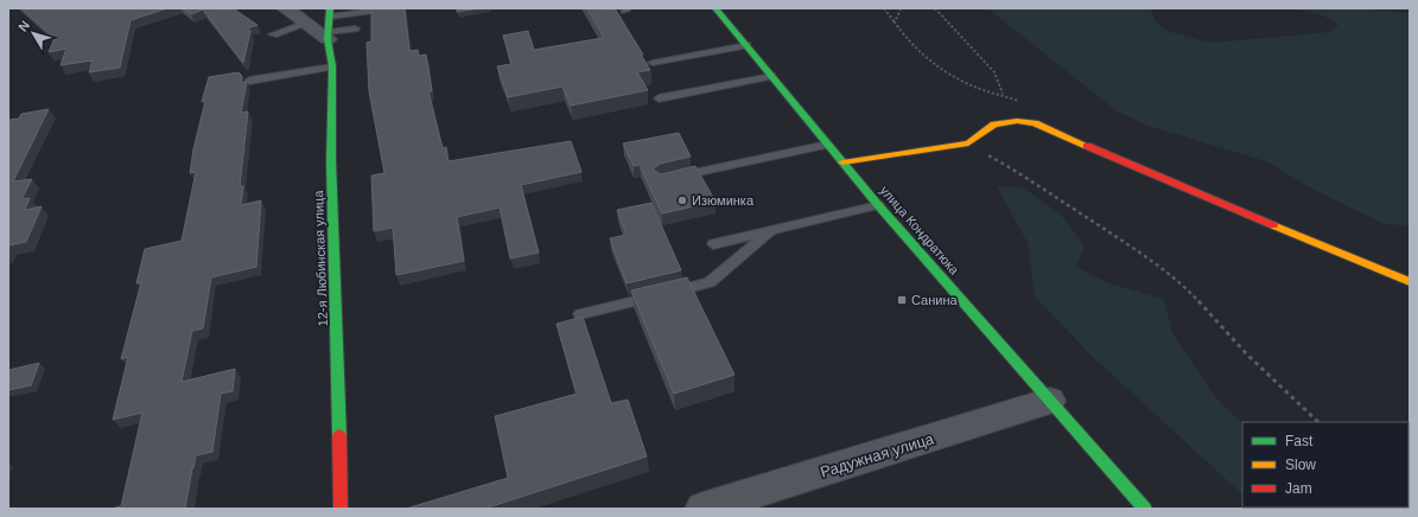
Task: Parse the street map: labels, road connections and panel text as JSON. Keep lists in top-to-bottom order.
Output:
{
  "streets": {
    "street": ["улица Кондратюка", "12-я Любинская улица", "Радужная улица"]
  },
  "crossings": [
    ["улица Кондратюка", "Радужная улица"]
  ],
  "places": {
    "other": ["Изюминка"],
    "transit": ["Санина"]
  },
  "legend": ["Fast", "Slow", "Jam"],
  "north": "top left"
}
